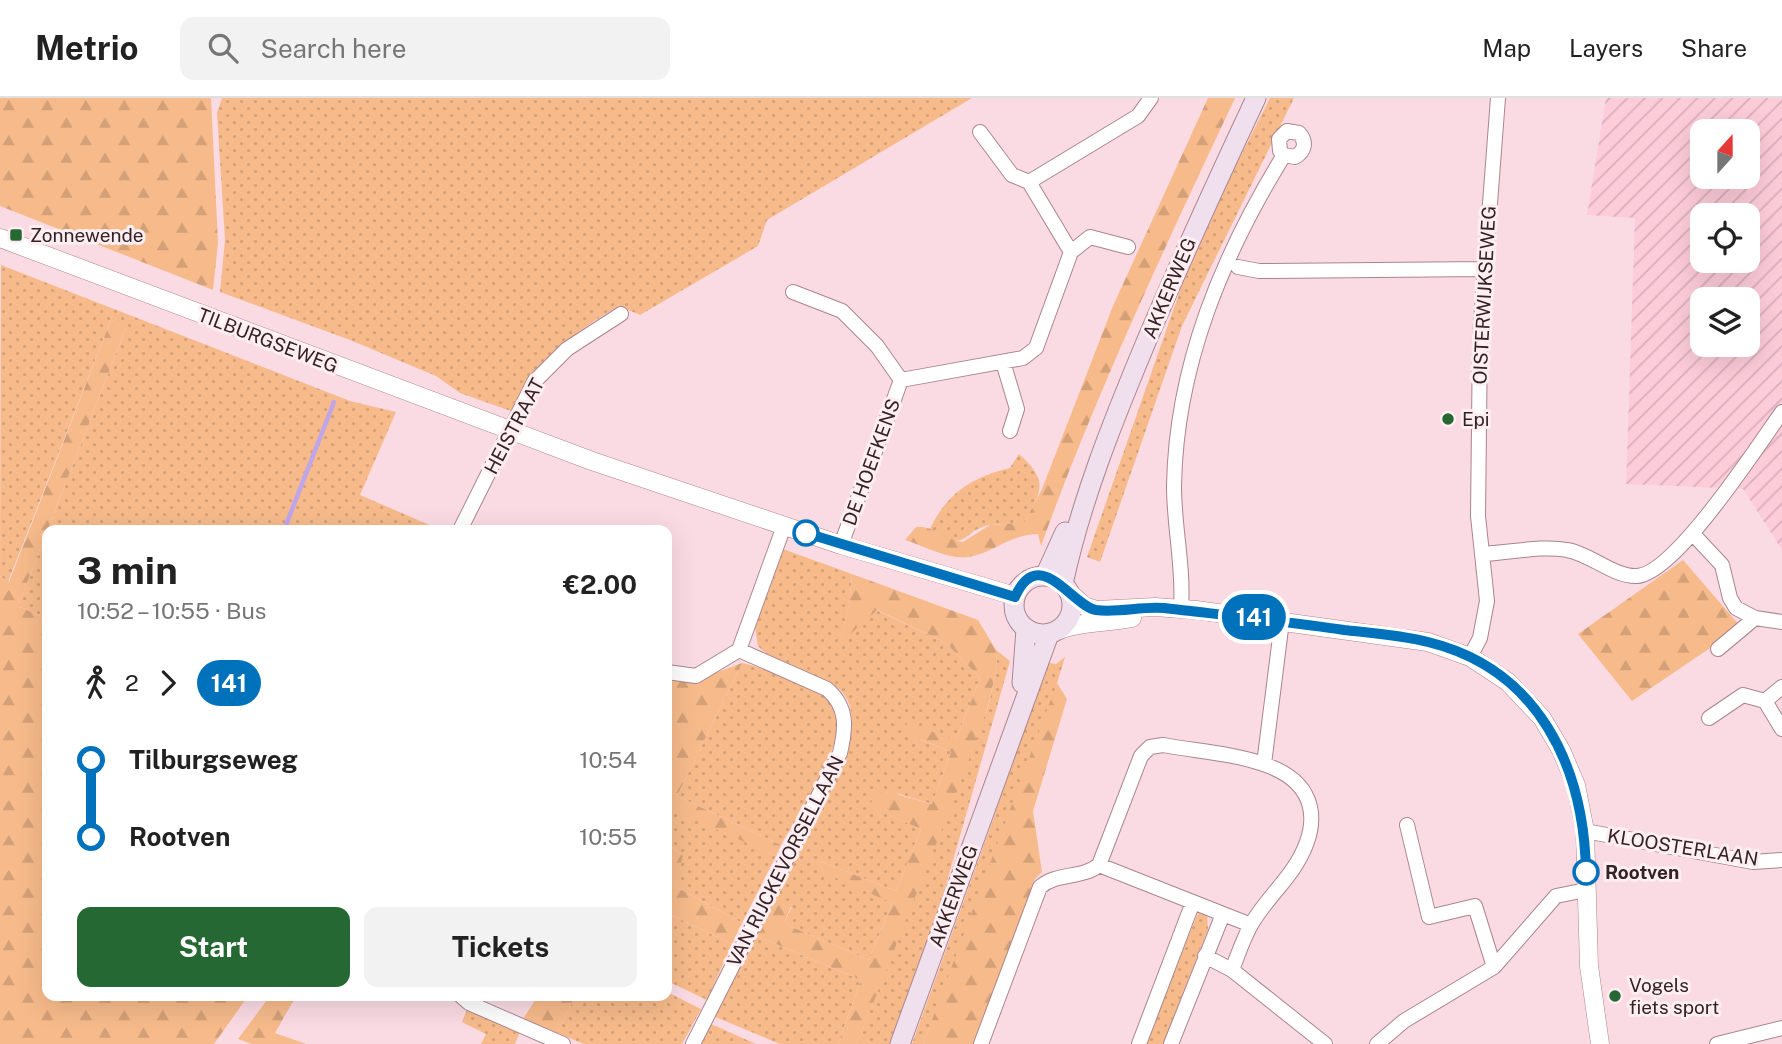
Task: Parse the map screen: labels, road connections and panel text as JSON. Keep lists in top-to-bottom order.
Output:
{
  "streets": {
    "main road": ["AKKERWEG"],
    "street": [
      "OISTERWIJKSEWEG",
      "TILBURGSEWEG",
      "HEISTRAAT",
      "DE HOEFKENS",
      "KLOOSTERLAAN",
      "VAN RIJCKEVORSELLAAN"
    ]
  },
  "crossings": [
    ["AKKERWEG", "TILBURGSEWEG"],
    ["TILBURGSEWEG", "HEISTRAAT"],
    ["TILBURGSEWEG", "DE HOEFKENS"]
  ],
  "places": {
    "transit": ["Zonnewende"],
    "other": ["Epi", "Rootven", "Vogels fiets sport"]
  },
  "lines": ["bus line 141"],
  "north": "top",
  "page": {
    "header": "Metrio",
    "search": "Search here",
    "nav": ["Map", "Layers", "Share"],
    "on_map": "141",
    "heading": ["3 min", "10:52 – 10:55 · Bus", "€2.00"],
    "legs": ["2", "141"],
    "list": [
      {
        "name": "Tilburgseweg",
        "value": "10:54"
      },
      {
        "name": "Rootven",
        "value": "10:55"
      }
    ],
    "buttons": ["Start", "Tickets"]
  }
}
